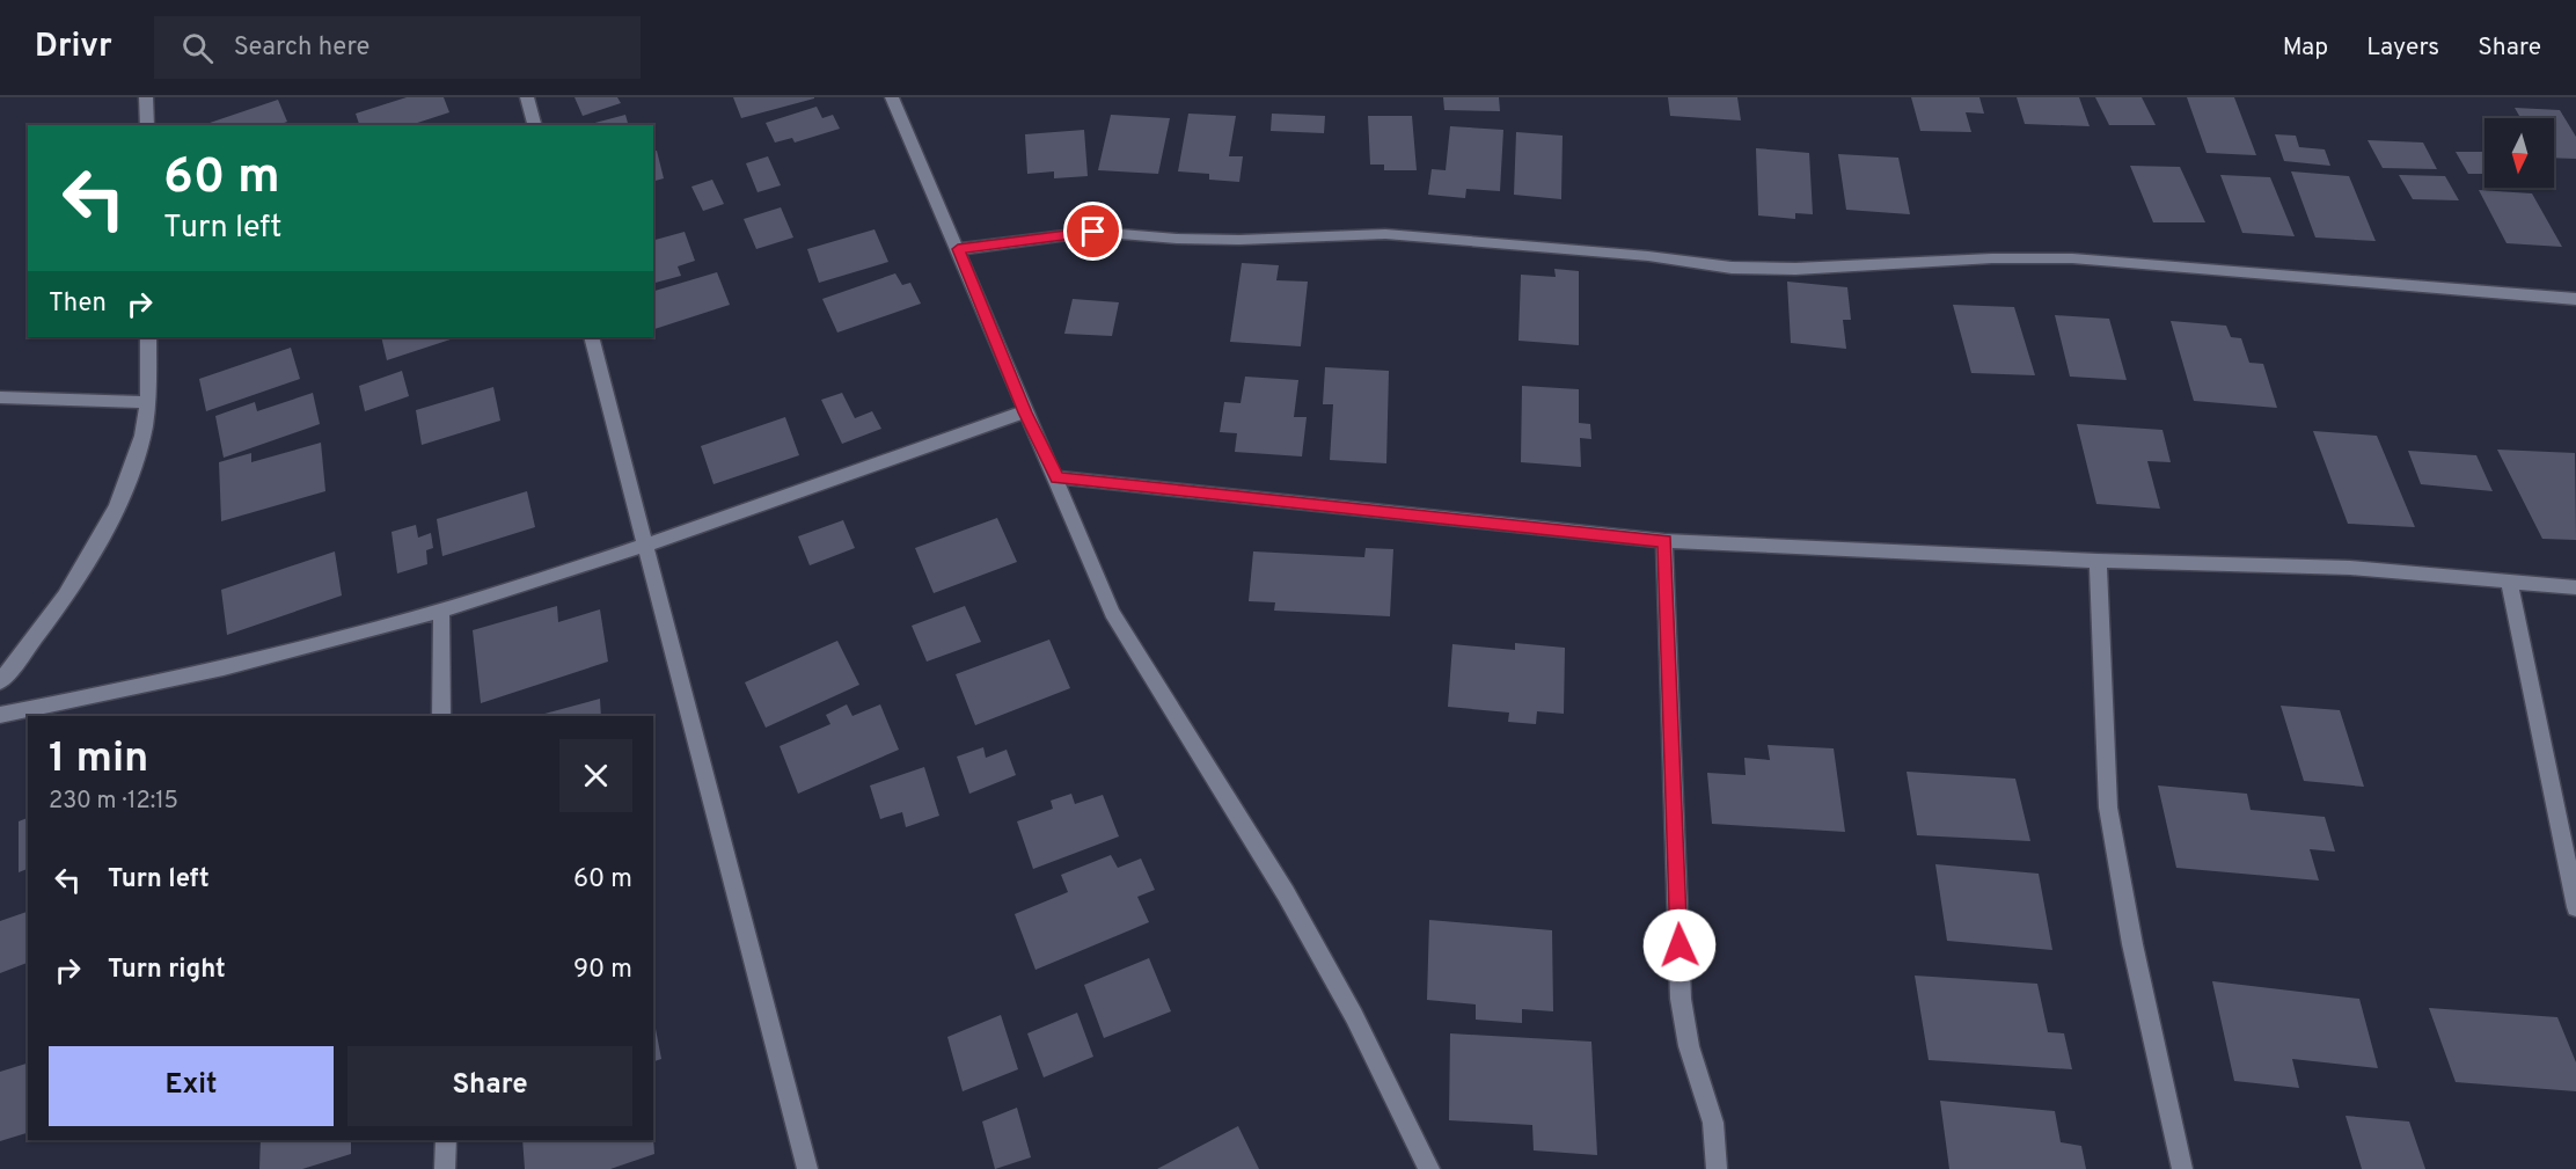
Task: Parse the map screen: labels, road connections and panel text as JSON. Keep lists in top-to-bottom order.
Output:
{
  "north": "bottom",
  "page": {
    "header": "Drivr",
    "search": "Search here",
    "nav": ["Map", "Layers", "Share"],
    "turn": ["60 m", "Turn left"],
    "then": "Then",
    "heading": ["1 min", "230 m · 12:15"],
    "list": [
      {
        "name": "Turn left",
        "value": "60 m"
      },
      {
        "name": "Turn right",
        "value": "90 m"
      }
    ],
    "buttons": ["Exit", "Share"]
  }
}
